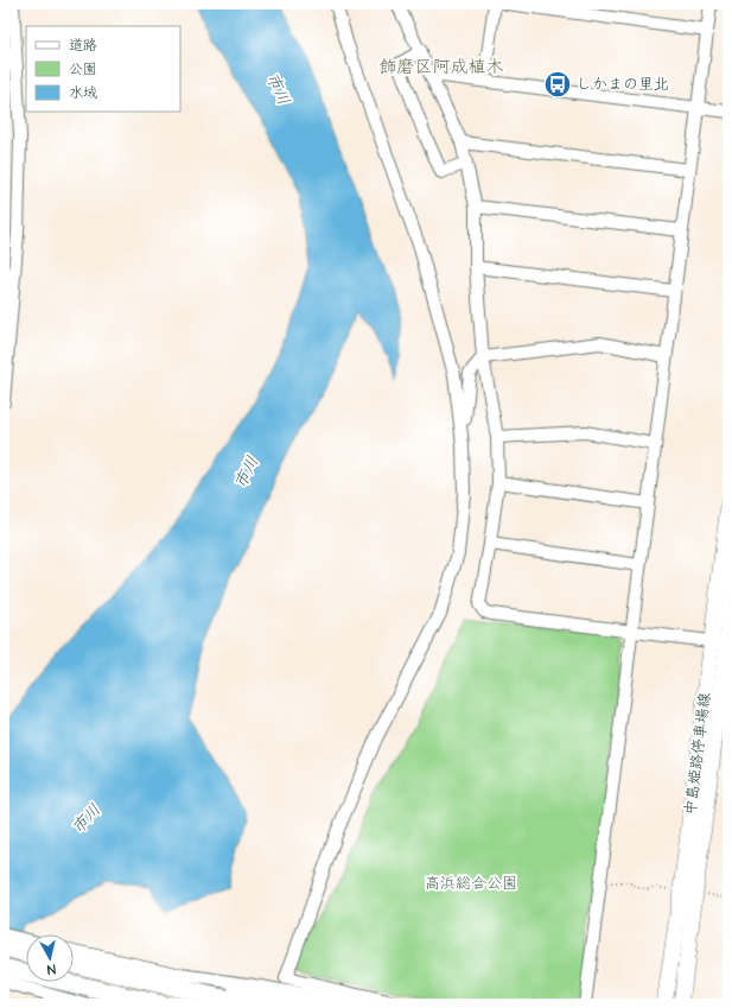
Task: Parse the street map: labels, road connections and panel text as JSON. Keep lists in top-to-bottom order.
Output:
{
  "streets": {
    "main road": ["中島姫路停車場線"]
  },
  "districts": ["飾磨区阿成植木"],
  "water": ["市川"],
  "parks": ["高浜総合公園"],
  "places": {
    "bus stop": ["しかまの里北"]
  },
  "legend": ["道路", "公園", "水域"],
  "north": "bottom"
}
